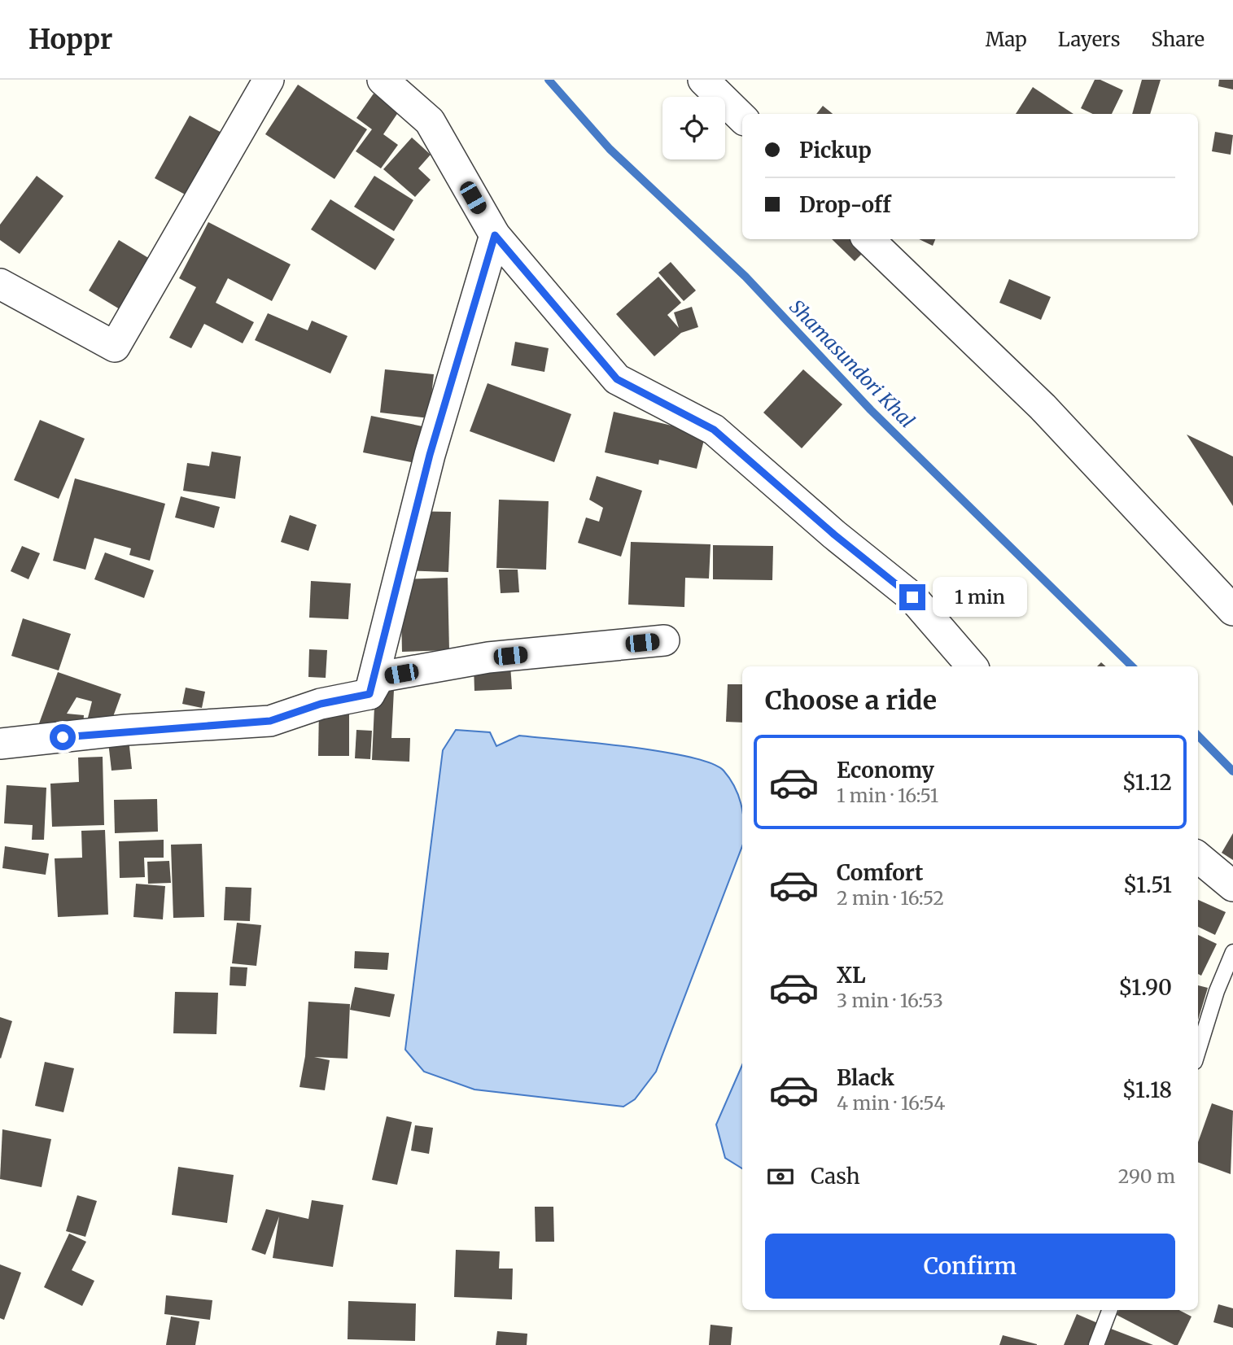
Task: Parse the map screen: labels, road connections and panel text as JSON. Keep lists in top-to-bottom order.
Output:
{
  "water": ["Shamasundori Khal"],
  "page": {
    "header": "Hoppr",
    "nav": ["Map", "Layers", "Share"],
    "banner": ["Pickup", "Drop-off"],
    "bubble": "1 min",
    "heading": "Choose a ride",
    "list": [
      {
        "name": "Economy",
        "note": "1 min · 16:51",
        "value": "$1.12"
      },
      {
        "name": "Comfort",
        "note": "2 min · 16:52",
        "value": "$1.51"
      },
      {
        "name": "XL",
        "note": "3 min · 16:53",
        "value": "$1.90"
      },
      {
        "name": "Black",
        "note": "4 min · 16:54",
        "value": "$1.18"
      }
    ],
    "pay": ["Cash", "290 m"],
    "buttons": "Confirm"
  }
}
